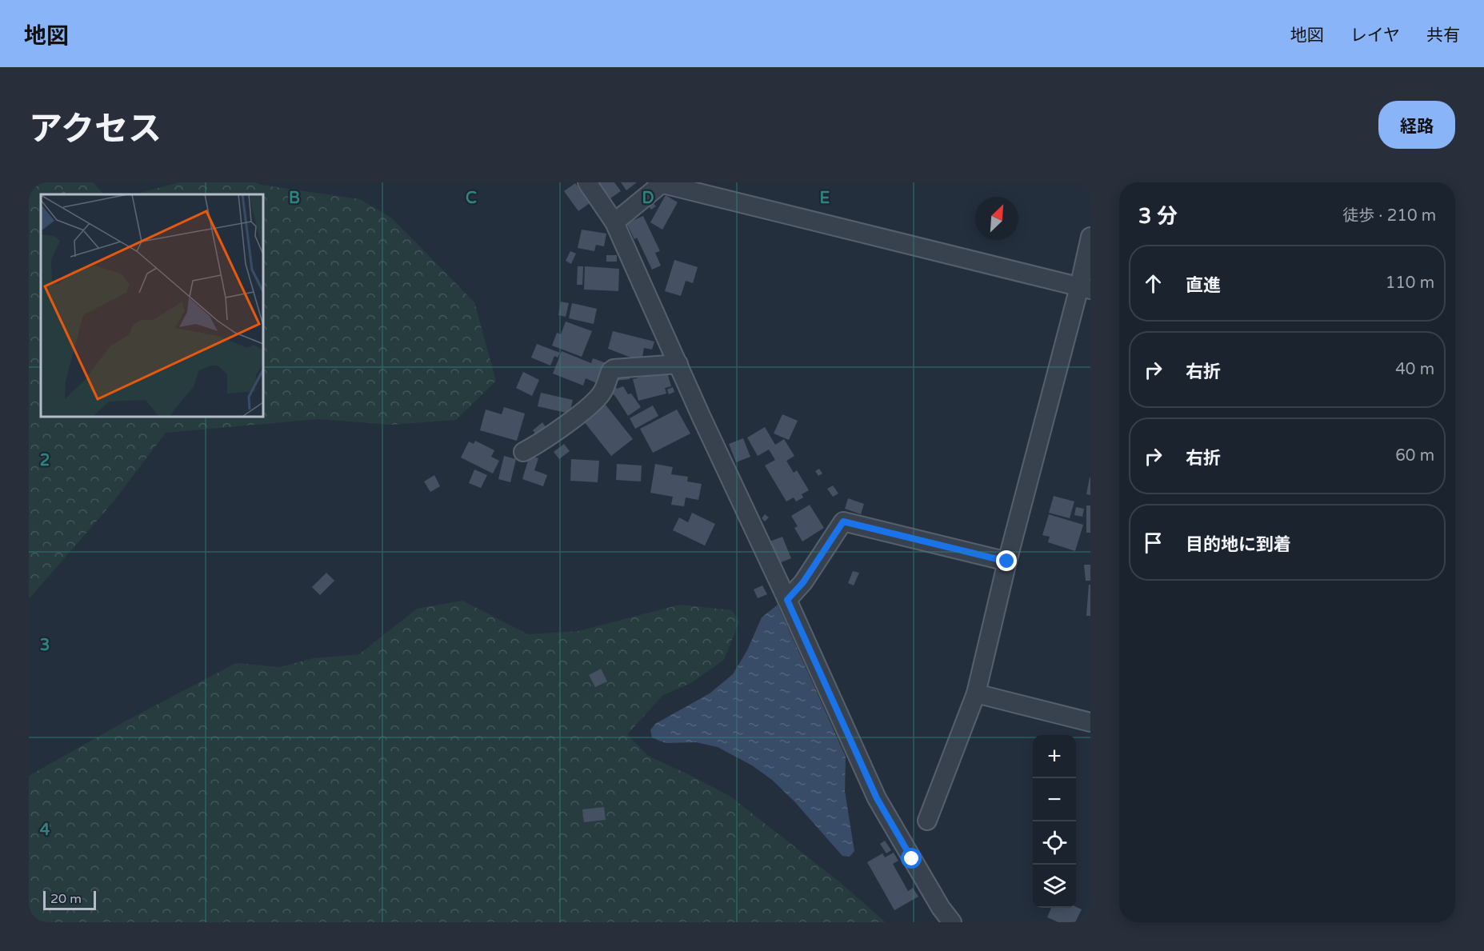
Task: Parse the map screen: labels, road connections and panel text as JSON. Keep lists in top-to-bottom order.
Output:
{
  "scale_bar": "20 m",
  "north": "top right",
  "page": {
    "header": "地図",
    "nav": ["地図", "レイヤ", "共有"],
    "title": "アクセス",
    "buttons": "経路",
    "heading": ["3 分", "徒歩 · 210 m"],
    "list": [
      ["直進", "110 m"],
      ["右折", "40 m"],
      ["右折", "60 m"],
      "目的地に到着"
    ],
    "map_buttons": ["+", "−"],
    "scale": "20 m"
  },
  "grid": {
    "columns": [
      "B",
      "C",
      "D",
      "E"
    ],
    "rows": ["2", "3", "4"]
  }
}
